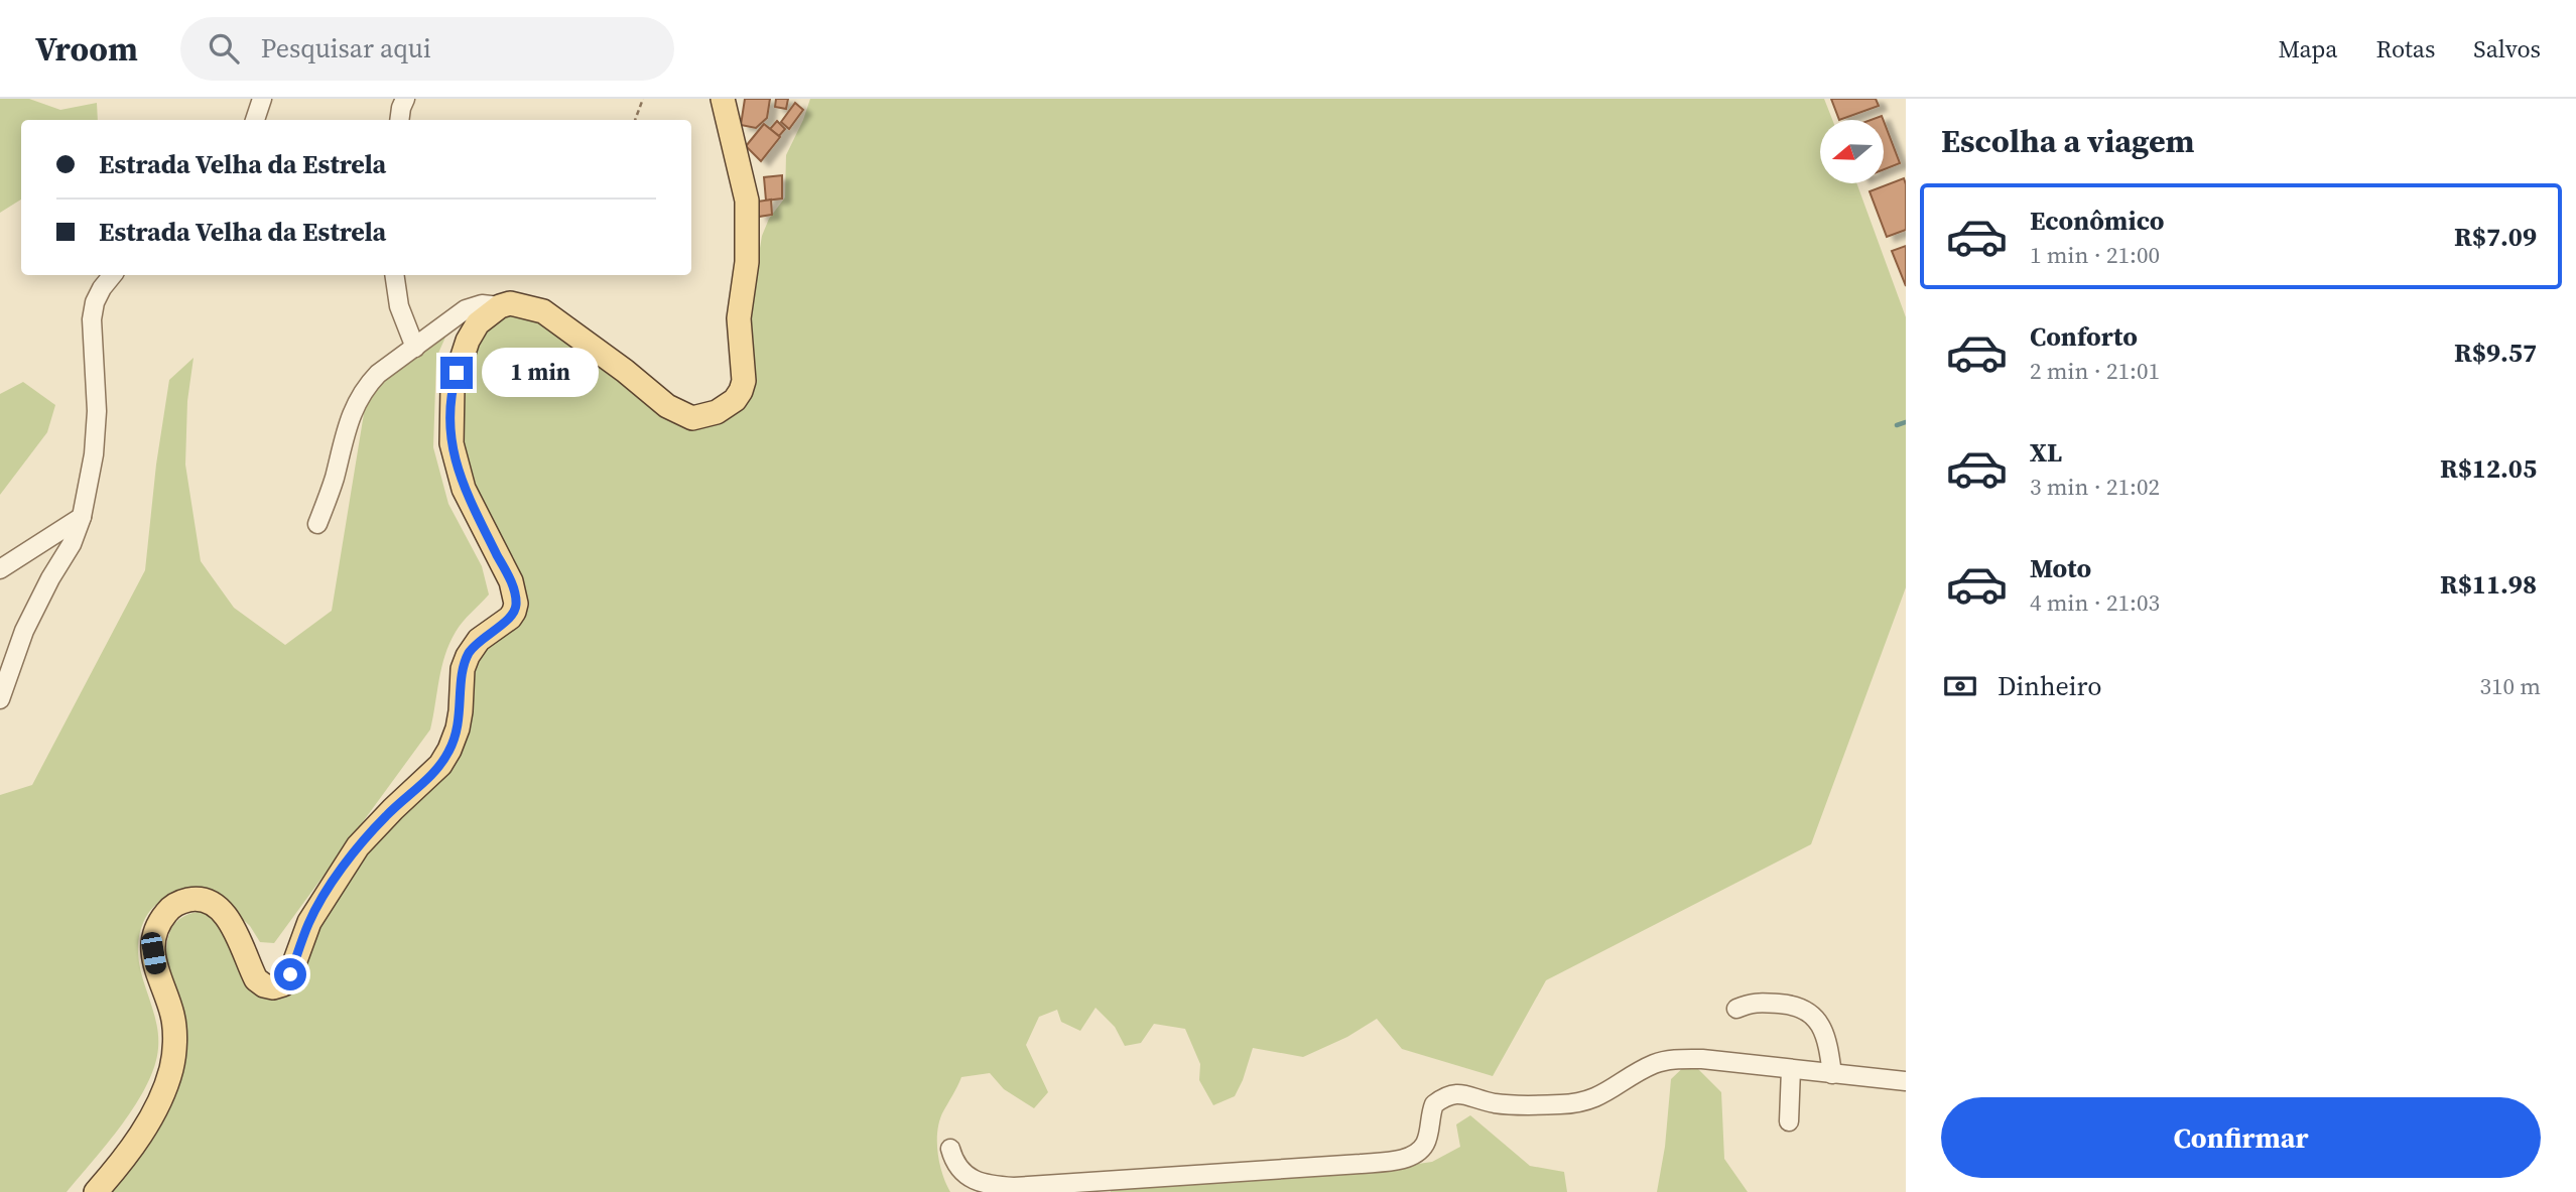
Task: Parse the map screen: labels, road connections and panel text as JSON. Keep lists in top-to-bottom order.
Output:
{
  "north": "left",
  "page": {
    "header": "Vroom",
    "search": "Pesquisar aqui",
    "nav": ["Mapa", "Rotas", "Salvos"],
    "heading": "Escolha a viagem",
    "banner": ["Estrada Velha da Estrela", "Estrada Velha da Estrela"],
    "list": [
      {
        "name": "Econômico",
        "note": "1 min · 21:00",
        "value": "R$7.09"
      },
      {
        "name": "Conforto",
        "note": "2 min · 21:01",
        "value": "R$9.57"
      },
      {
        "name": "XL",
        "note": "3 min · 21:02",
        "value": "R$12.05"
      },
      {
        "name": "Moto",
        "note": "4 min · 21:03",
        "value": "R$11.98"
      }
    ],
    "bubble": "1 min",
    "pay": ["Dinheiro", "310 m"],
    "buttons": "Confirmar"
  }
}
